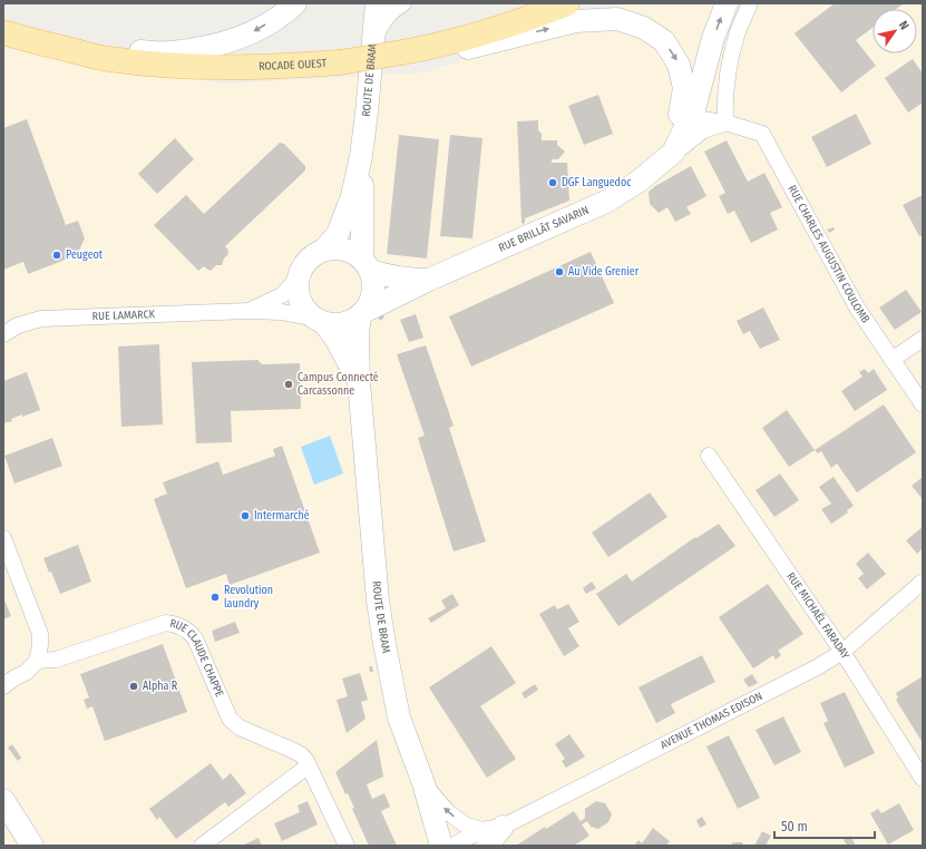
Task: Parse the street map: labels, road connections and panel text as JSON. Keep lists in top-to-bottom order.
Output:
{
  "streets": {
    "main road": ["ROCADE OUEST", "ROUTE DE BRAM", "RUE BRILLÂT SAVARIN"],
    "street": [
      "RUE CHARLES AUGUSTIN COULOMB",
      "RUE LAMARCK",
      "RUE MICHAËL FARADAY",
      "RUE CLAUDE CHAPPE",
      "AVENUE THOMAS EDISON"
    ]
  },
  "crossings": [
    ["ROUTE DE BRAM", "RUE BRILLÂT SAVARIN"],
    ["ROUTE DE BRAM", "RUE LAMARCK"],
    ["RUE BRILLÂT SAVARIN", "RUE LAMARCK"],
    ["RUE MICHAËL FARADAY", "AVENUE THOMAS EDISON"]
  ],
  "places": [
    "DGF Languedoc",
    "Peugeot",
    "Au Vide Grenier",
    "Campus Connecté Carcassonne",
    "Intermarché",
    "Revolution laundry",
    "Alpha R"
  ],
  "scale_bar": "50 m",
  "north": "top right"
}
